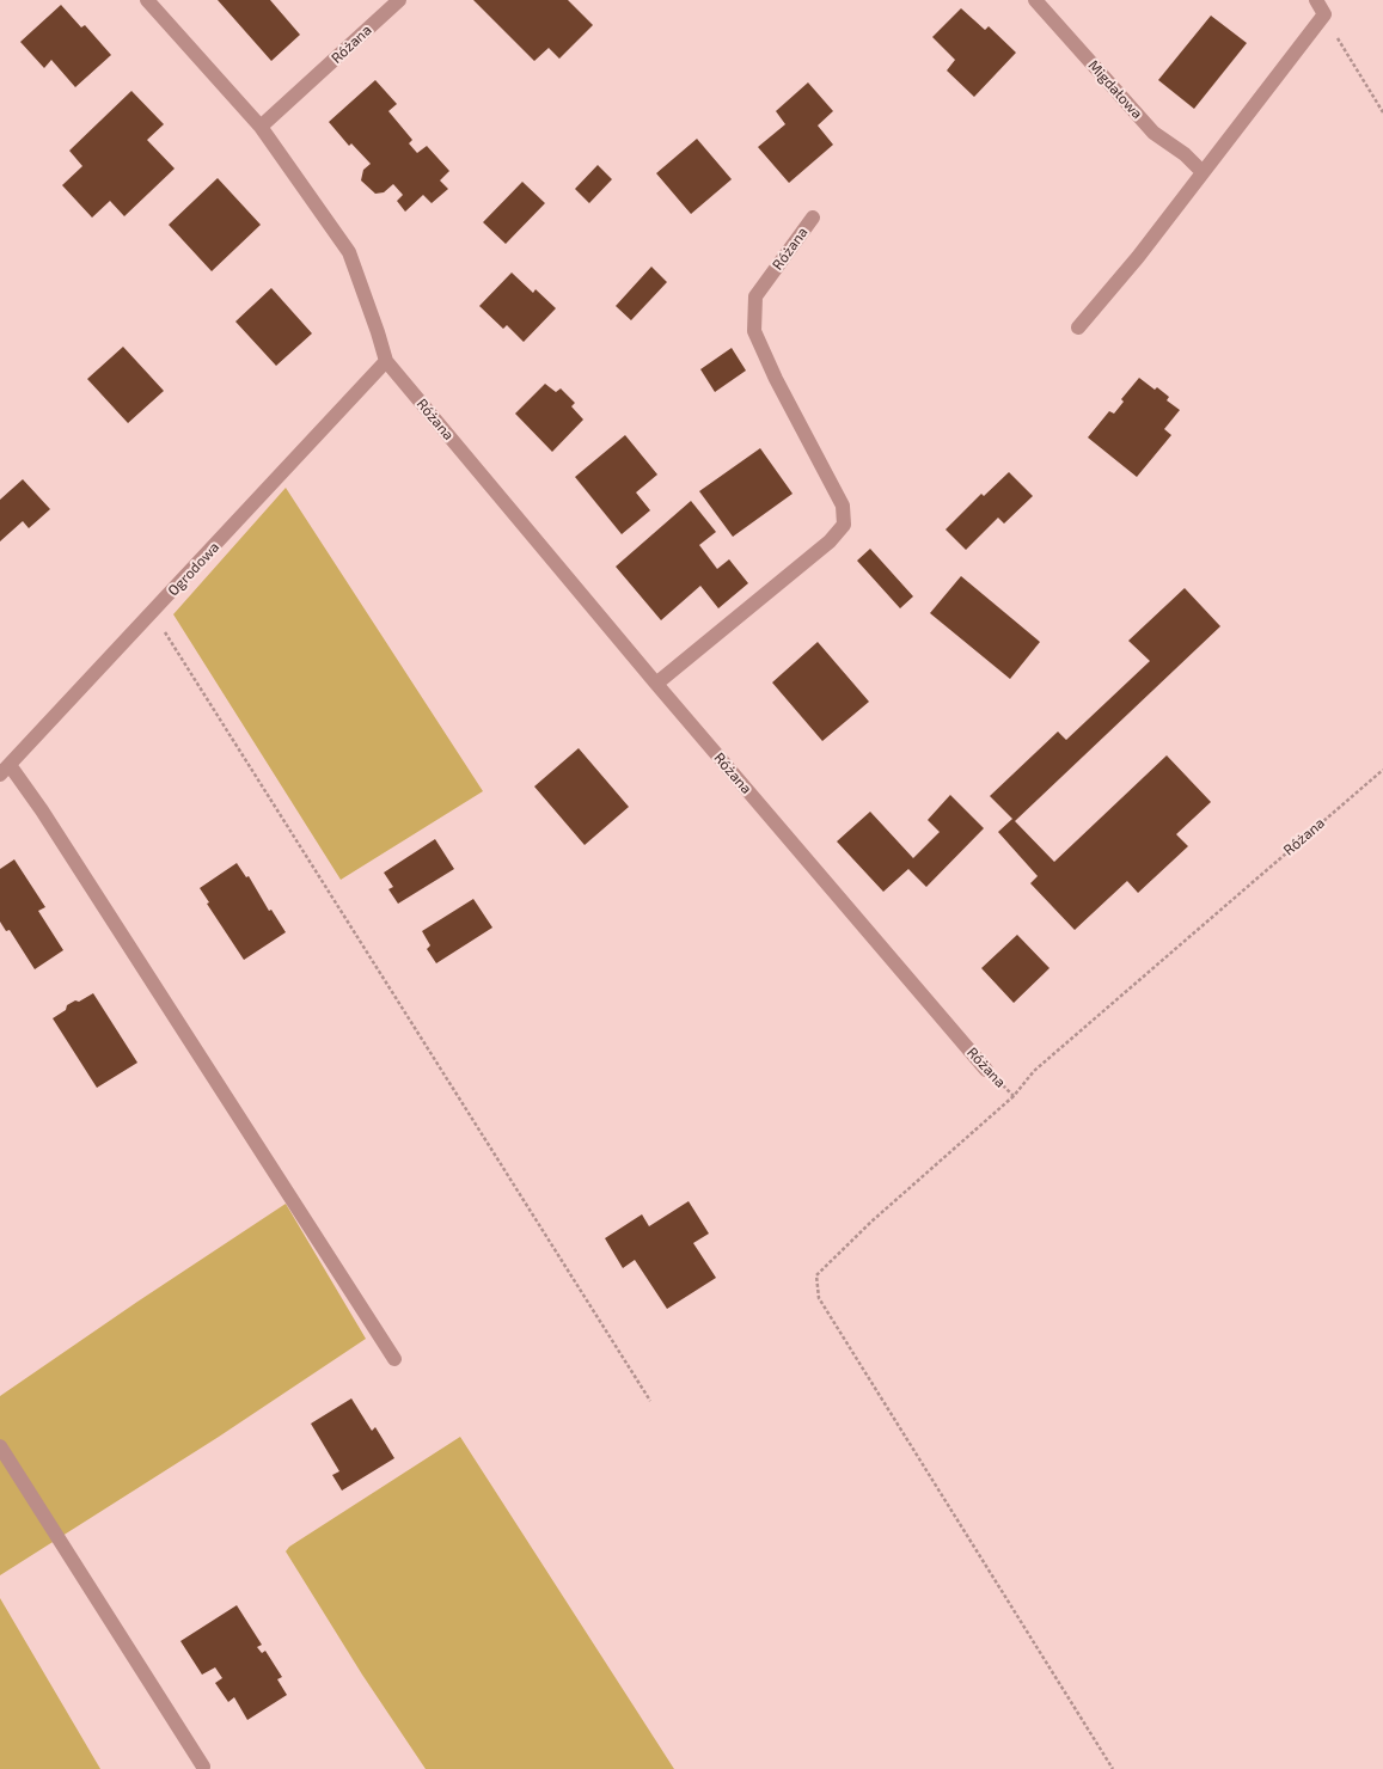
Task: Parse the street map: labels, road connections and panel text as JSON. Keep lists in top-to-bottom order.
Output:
{
  "streets": {
    "street": ["Różana", "Migdałowa", "Ogrodowa"]
  },
  "crossings": [
    ["Różana", "Ogrodowa"]
  ]
}
